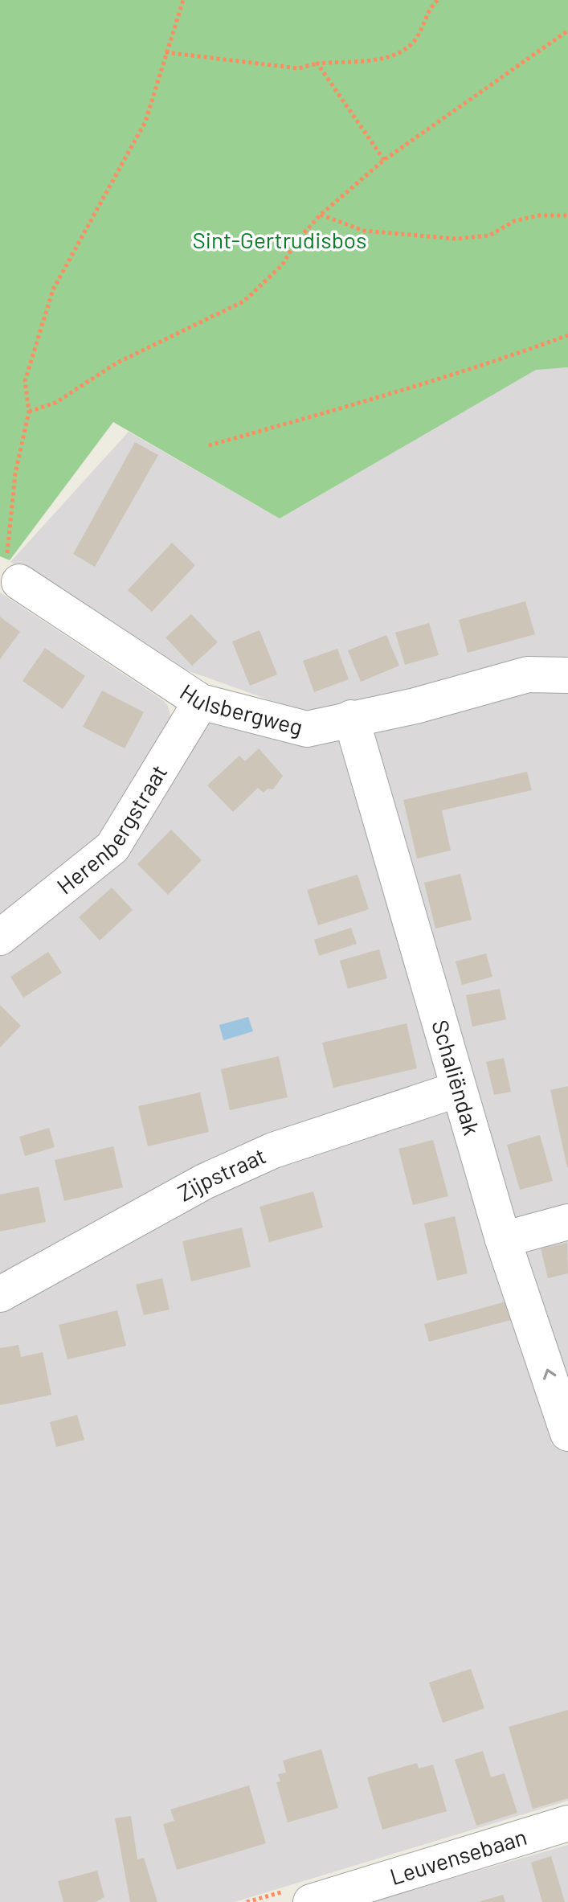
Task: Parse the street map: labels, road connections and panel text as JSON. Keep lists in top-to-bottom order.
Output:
{
  "streets": {
    "street": [
      "Hulsbergweg",
      "Herenbergstraat",
      "Schaliëndak",
      "Zijpstraat",
      "Leuvensebaan"
    ]
  },
  "crossings": [
    ["Hulsbergweg", "Herenbergstraat"],
    ["Hulsbergweg", "Schaliëndak"],
    ["Schaliëndak", "Zijpstraat"]
  ],
  "parks": ["Sint-Gertrudisbos"]
}
